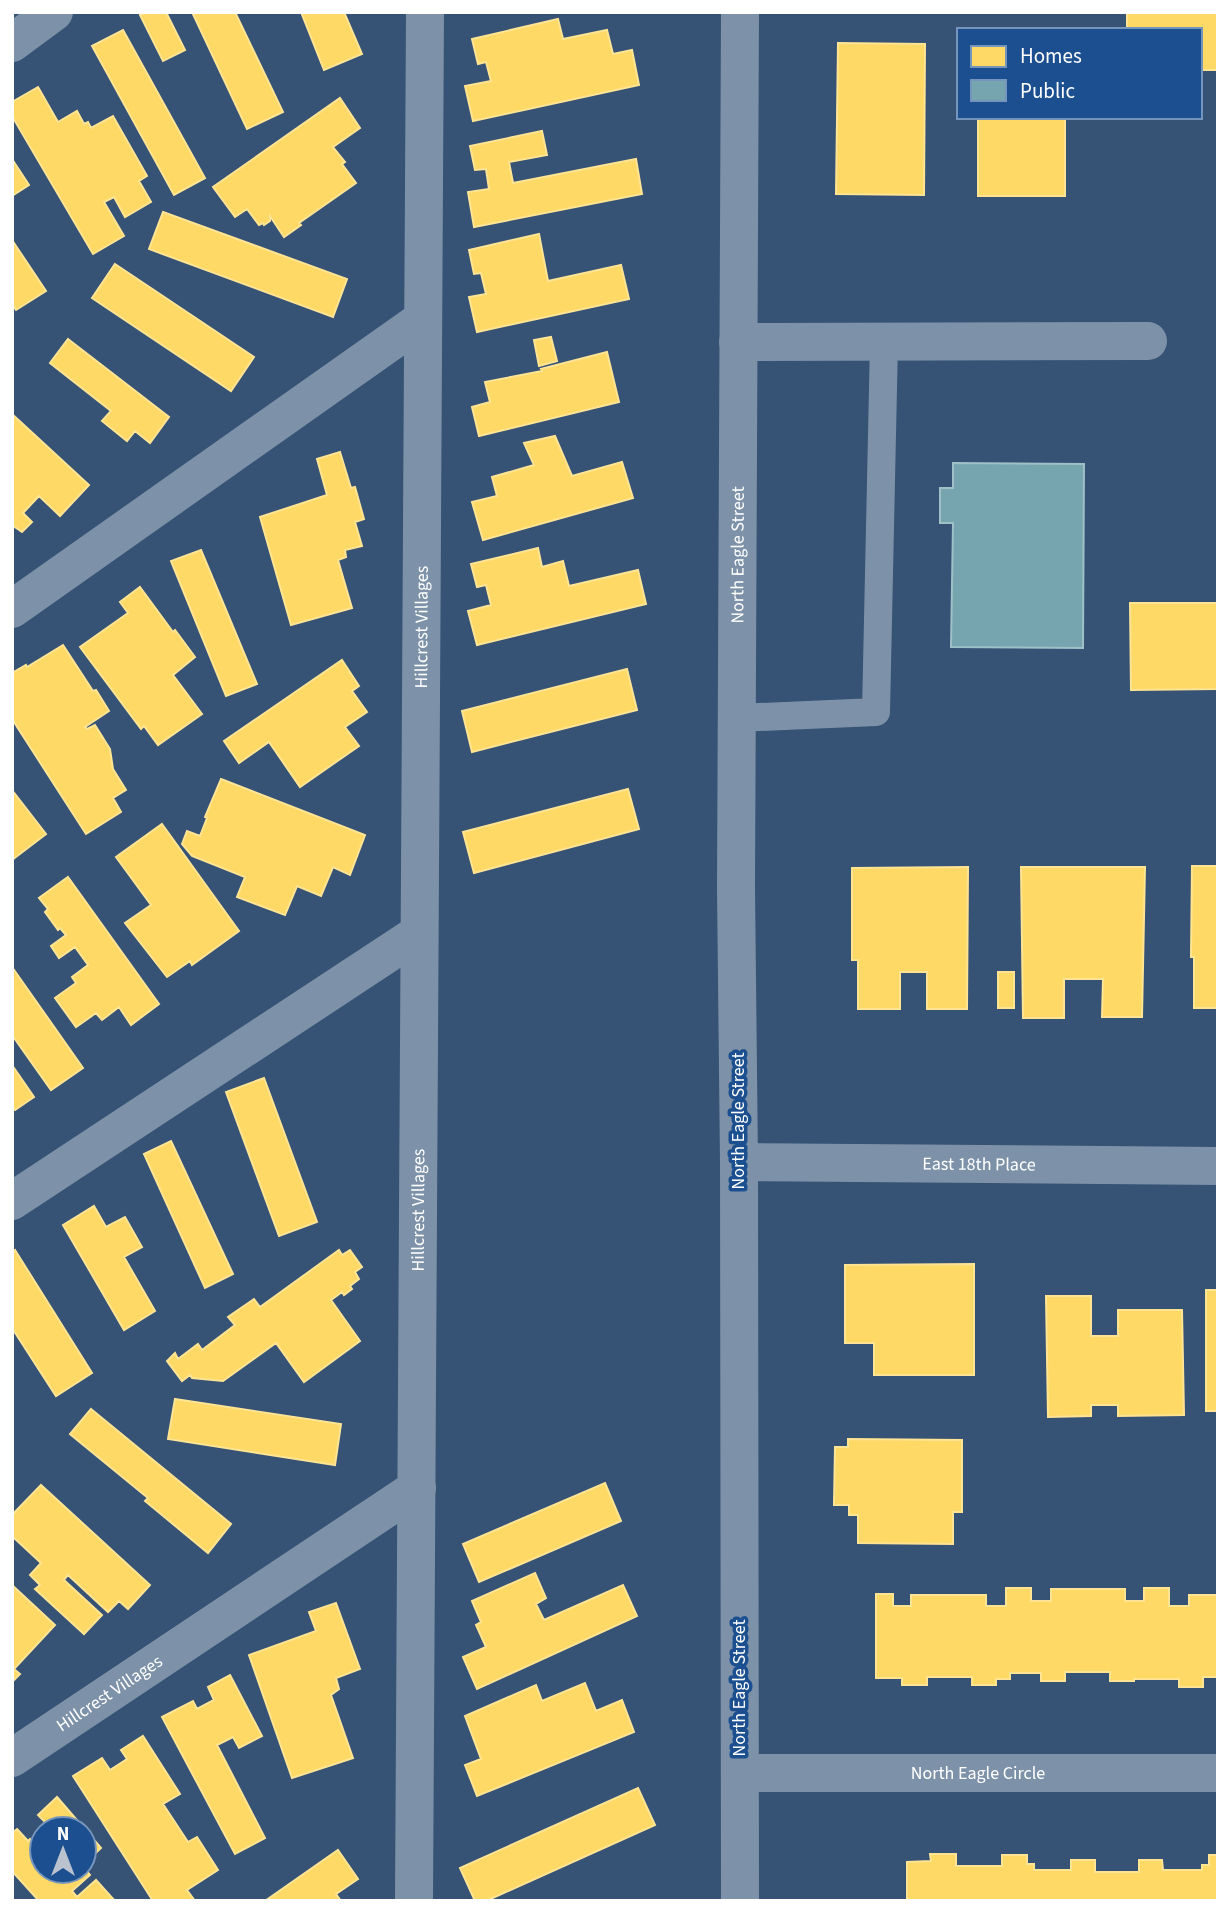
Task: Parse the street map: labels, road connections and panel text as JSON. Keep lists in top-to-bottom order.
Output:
{
  "streets": {
    "street": [
      "North Eagle Street",
      "Hillcrest Villages",
      "East 18th Place",
      "North Eagle Circle"
    ]
  },
  "crossings": [
    ["North Eagle Street", "East 18th Place"],
    ["North Eagle Street", "North Eagle Circle"]
  ],
  "legend": ["Homes", "Public"],
  "north": "top"
}
